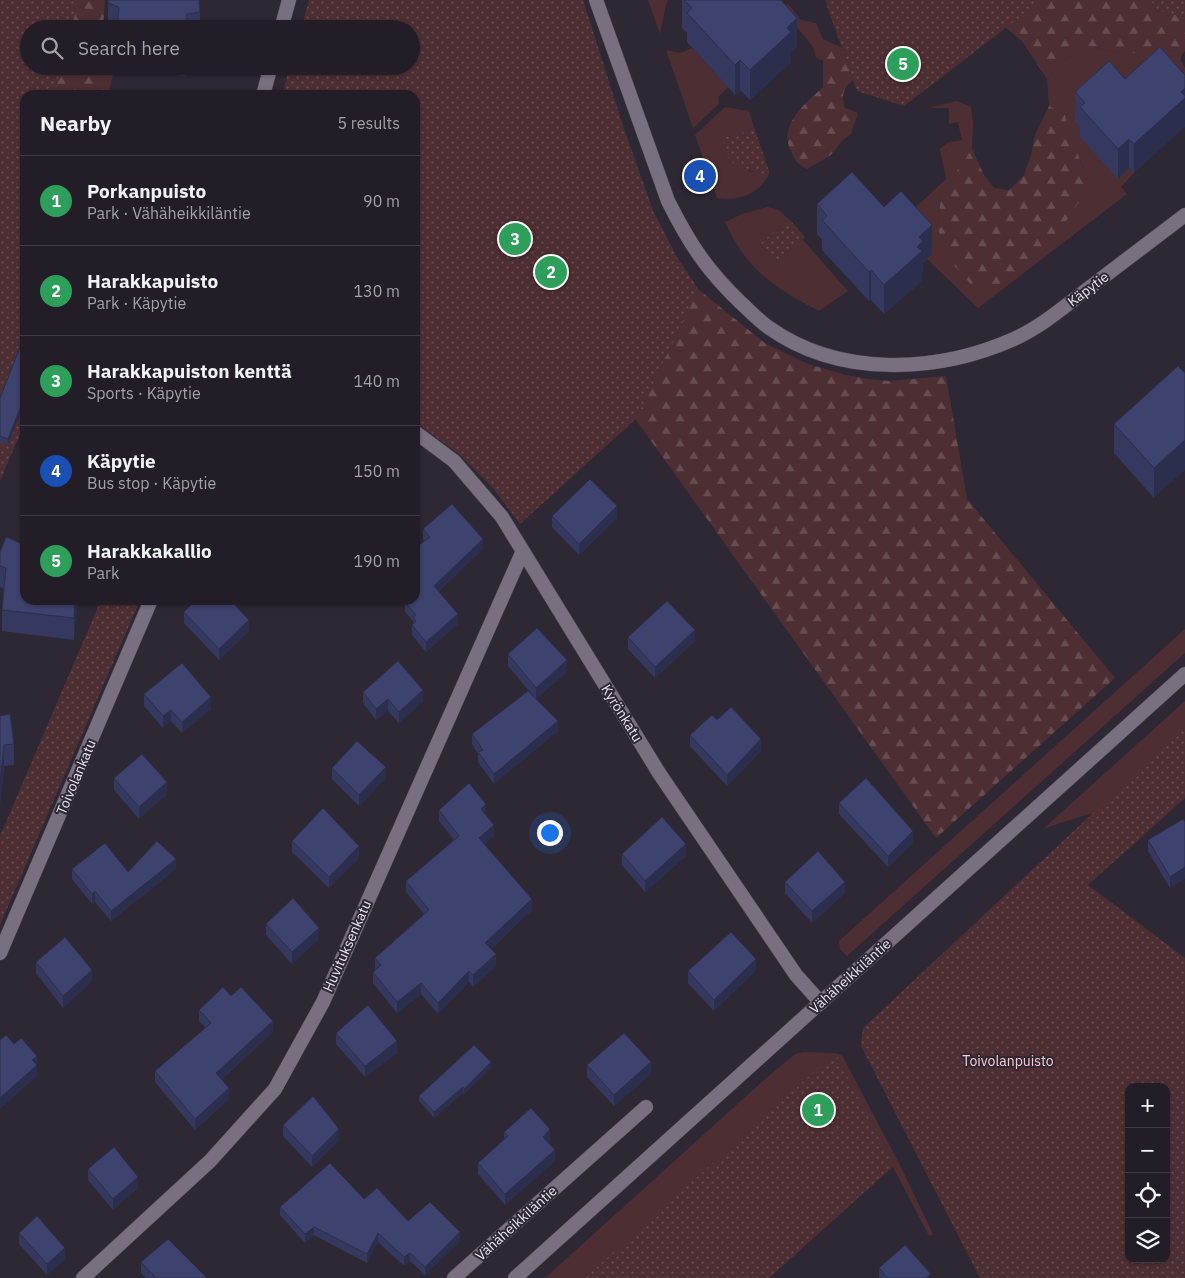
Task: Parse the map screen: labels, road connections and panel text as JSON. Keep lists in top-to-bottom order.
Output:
{
  "streets": {
    "street": [
      "Käpytie",
      "Kyrönkatu",
      "Toivolankatu",
      "Huvituksenkatu",
      "Vähäheikkiläntie"
    ]
  },
  "crossings": [
    ["Kyrönkatu", "Huvituksenkatu"],
    ["Kyrönkatu", "Vähäheikkiläntie"]
  ],
  "parks": ["Toivolanpuisto"],
  "page": {
    "search": "Search here",
    "pins": [
      "5",
      "4",
      "3",
      "2",
      "1"
    ],
    "heading": ["Nearby", "5 results"],
    "list": [
      {
        "mark": "1",
        "name": "Porkanpuisto",
        "note": "Park · Vähäheikkiläntie",
        "value": "90 m"
      },
      {
        "mark": "2",
        "name": "Harakkapuisto",
        "note": "Park · Käpytie",
        "value": "130 m"
      },
      {
        "mark": "3",
        "name": "Harakkapuiston kenttä",
        "note": "Sports · Käpytie",
        "value": "140 m"
      },
      {
        "mark": "4",
        "name": "Käpytie",
        "note": "Bus stop · Käpytie",
        "value": "150 m"
      },
      {
        "mark": "5",
        "name": "Harakkakallio",
        "note": "Park",
        "value": "190 m"
      }
    ],
    "map_buttons": ["+", "−"]
  }
}
